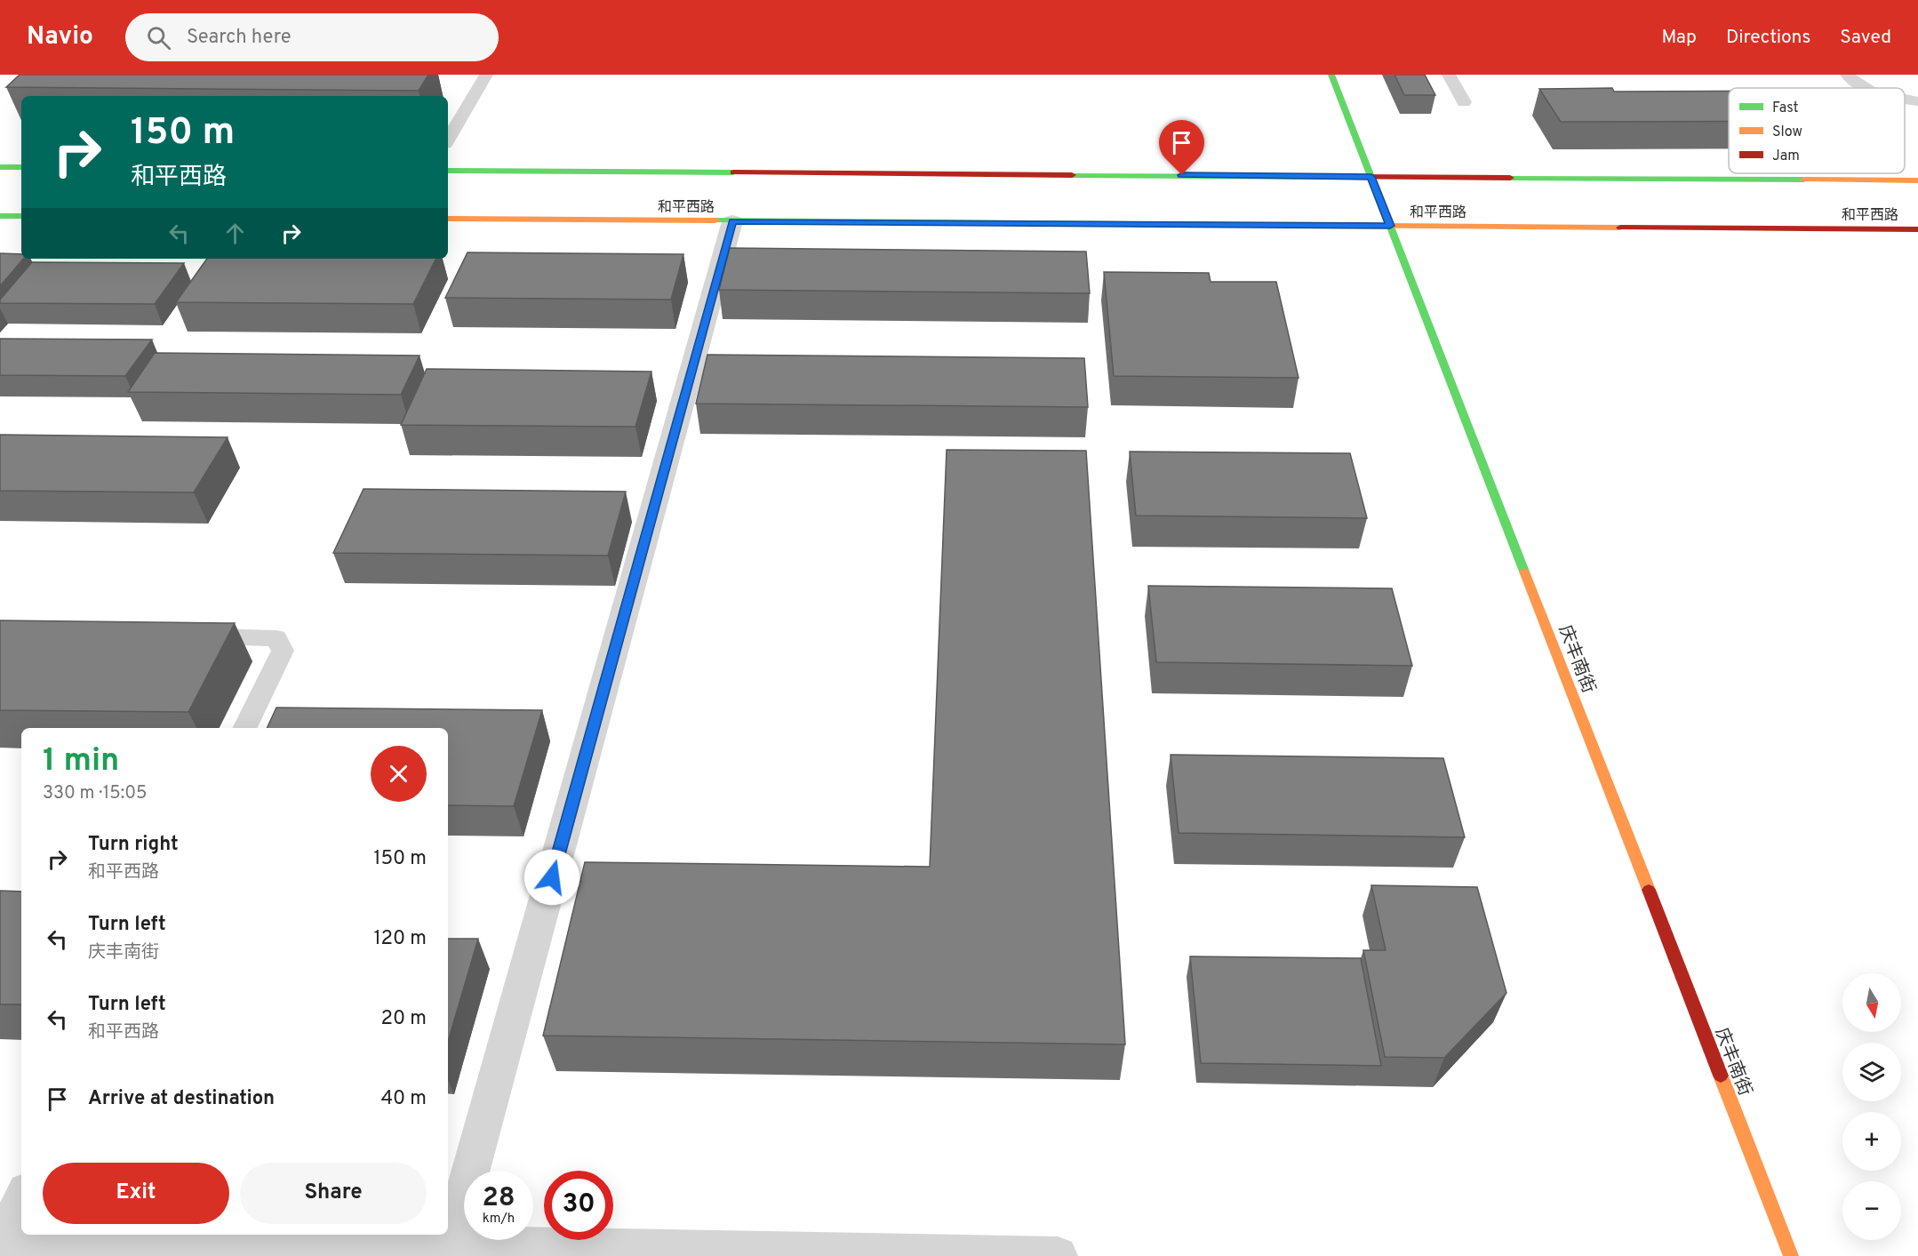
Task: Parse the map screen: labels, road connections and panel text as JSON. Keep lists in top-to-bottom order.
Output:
{
  "streets": {
    "main road": ["和平西路", "庆丰南街"]
  },
  "crossings": [
    ["和平西路", "庆丰南街"]
  ],
  "legend": ["Fast", "Slow", "Jam"],
  "north": "bottom",
  "page": {
    "header": "Navio",
    "search": "Search here",
    "nav": ["Map", "Directions", "Saved"],
    "turn": ["150 m", "和平西路"],
    "heading": ["1 min", "330 m · 15:05"],
    "list": [
      {
        "name": "Turn right",
        "note": "和平西路",
        "value": "150 m"
      },
      {
        "name": "Turn left",
        "note": "庆丰南街",
        "value": "120 m"
      },
      {
        "name": "Turn left",
        "note": "和平西路",
        "value": "20 m"
      },
      {
        "name": "Arrive at destination",
        "value": "40 m"
      }
    ],
    "map_buttons": ["+", "−"],
    "buttons": ["Exit", "Share"],
    "speed": "28 km/h",
    "limit": "30"
  }
}
